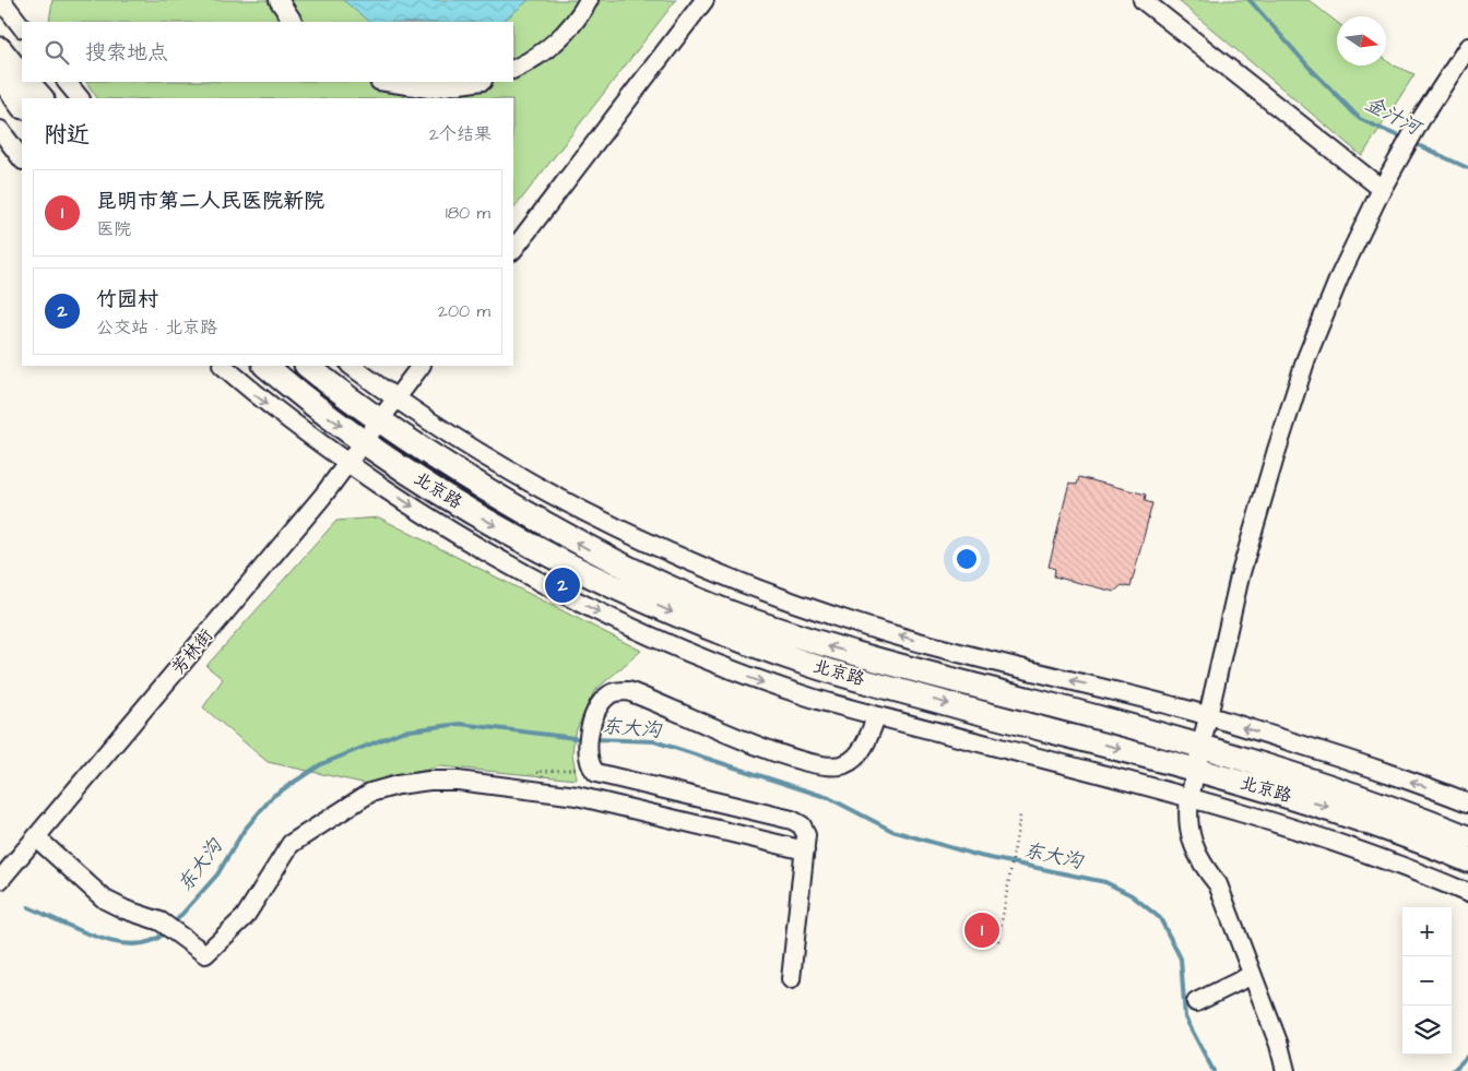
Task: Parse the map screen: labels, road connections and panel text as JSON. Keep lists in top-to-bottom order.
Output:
{
  "streets": {
    "main road": ["北京路"],
    "street": ["芳林街"]
  },
  "crossings": [
    ["北京路", "芳林街"]
  ],
  "water": ["金汁河", "东大沟"],
  "north": "right",
  "page": {
    "search": "搜索地点",
    "heading": ["附近", "2个结果"],
    "list": [
      {
        "mark": "1",
        "name": "昆明市第二人民医院新院",
        "note": "医院",
        "value": "180 m"
      },
      {
        "mark": "2",
        "name": "竹园村",
        "note": "公交站 · 北京路",
        "value": "200 m"
      }
    ],
    "pins": ["2", "1"],
    "map_buttons": ["+", "−"]
  }
}
